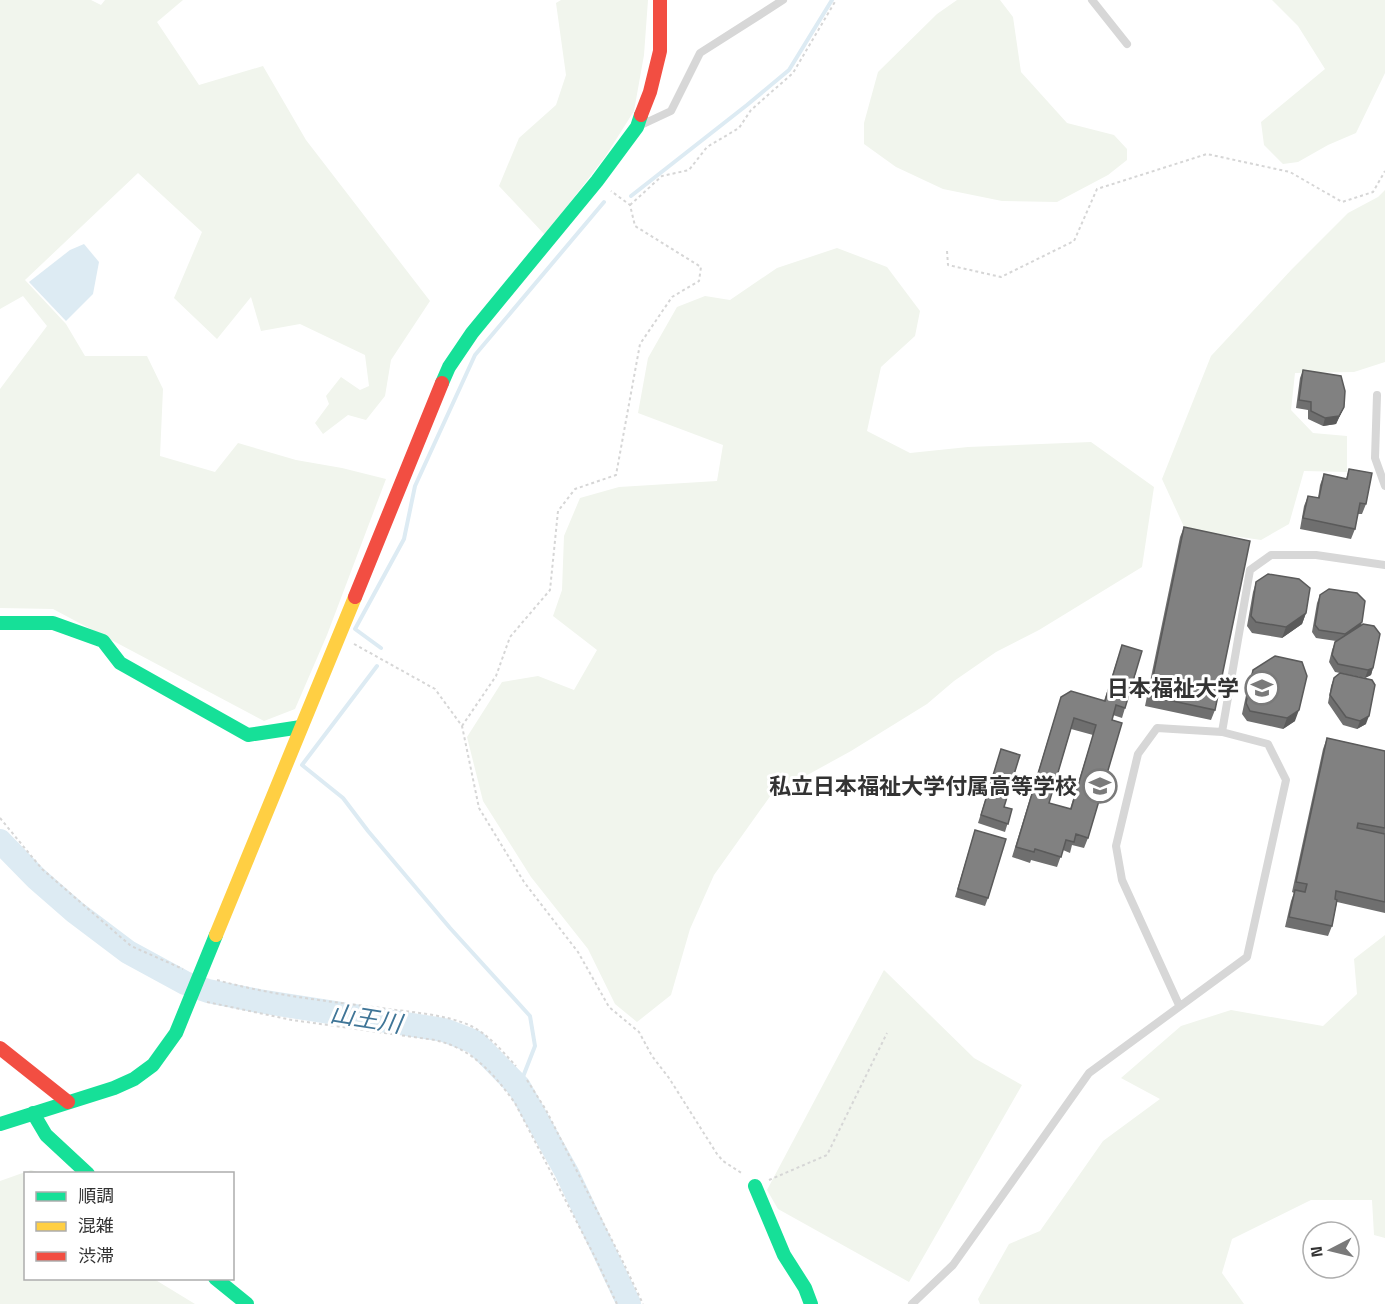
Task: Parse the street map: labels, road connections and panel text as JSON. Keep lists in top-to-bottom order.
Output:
{
  "water": ["山王川"],
  "places": {
    "school or university": ["日本福祉大学", "私立日本福祉大学付属高等学校"]
  },
  "legend": ["順調", "混雑", "渋滞"],
  "north": "left"
}
